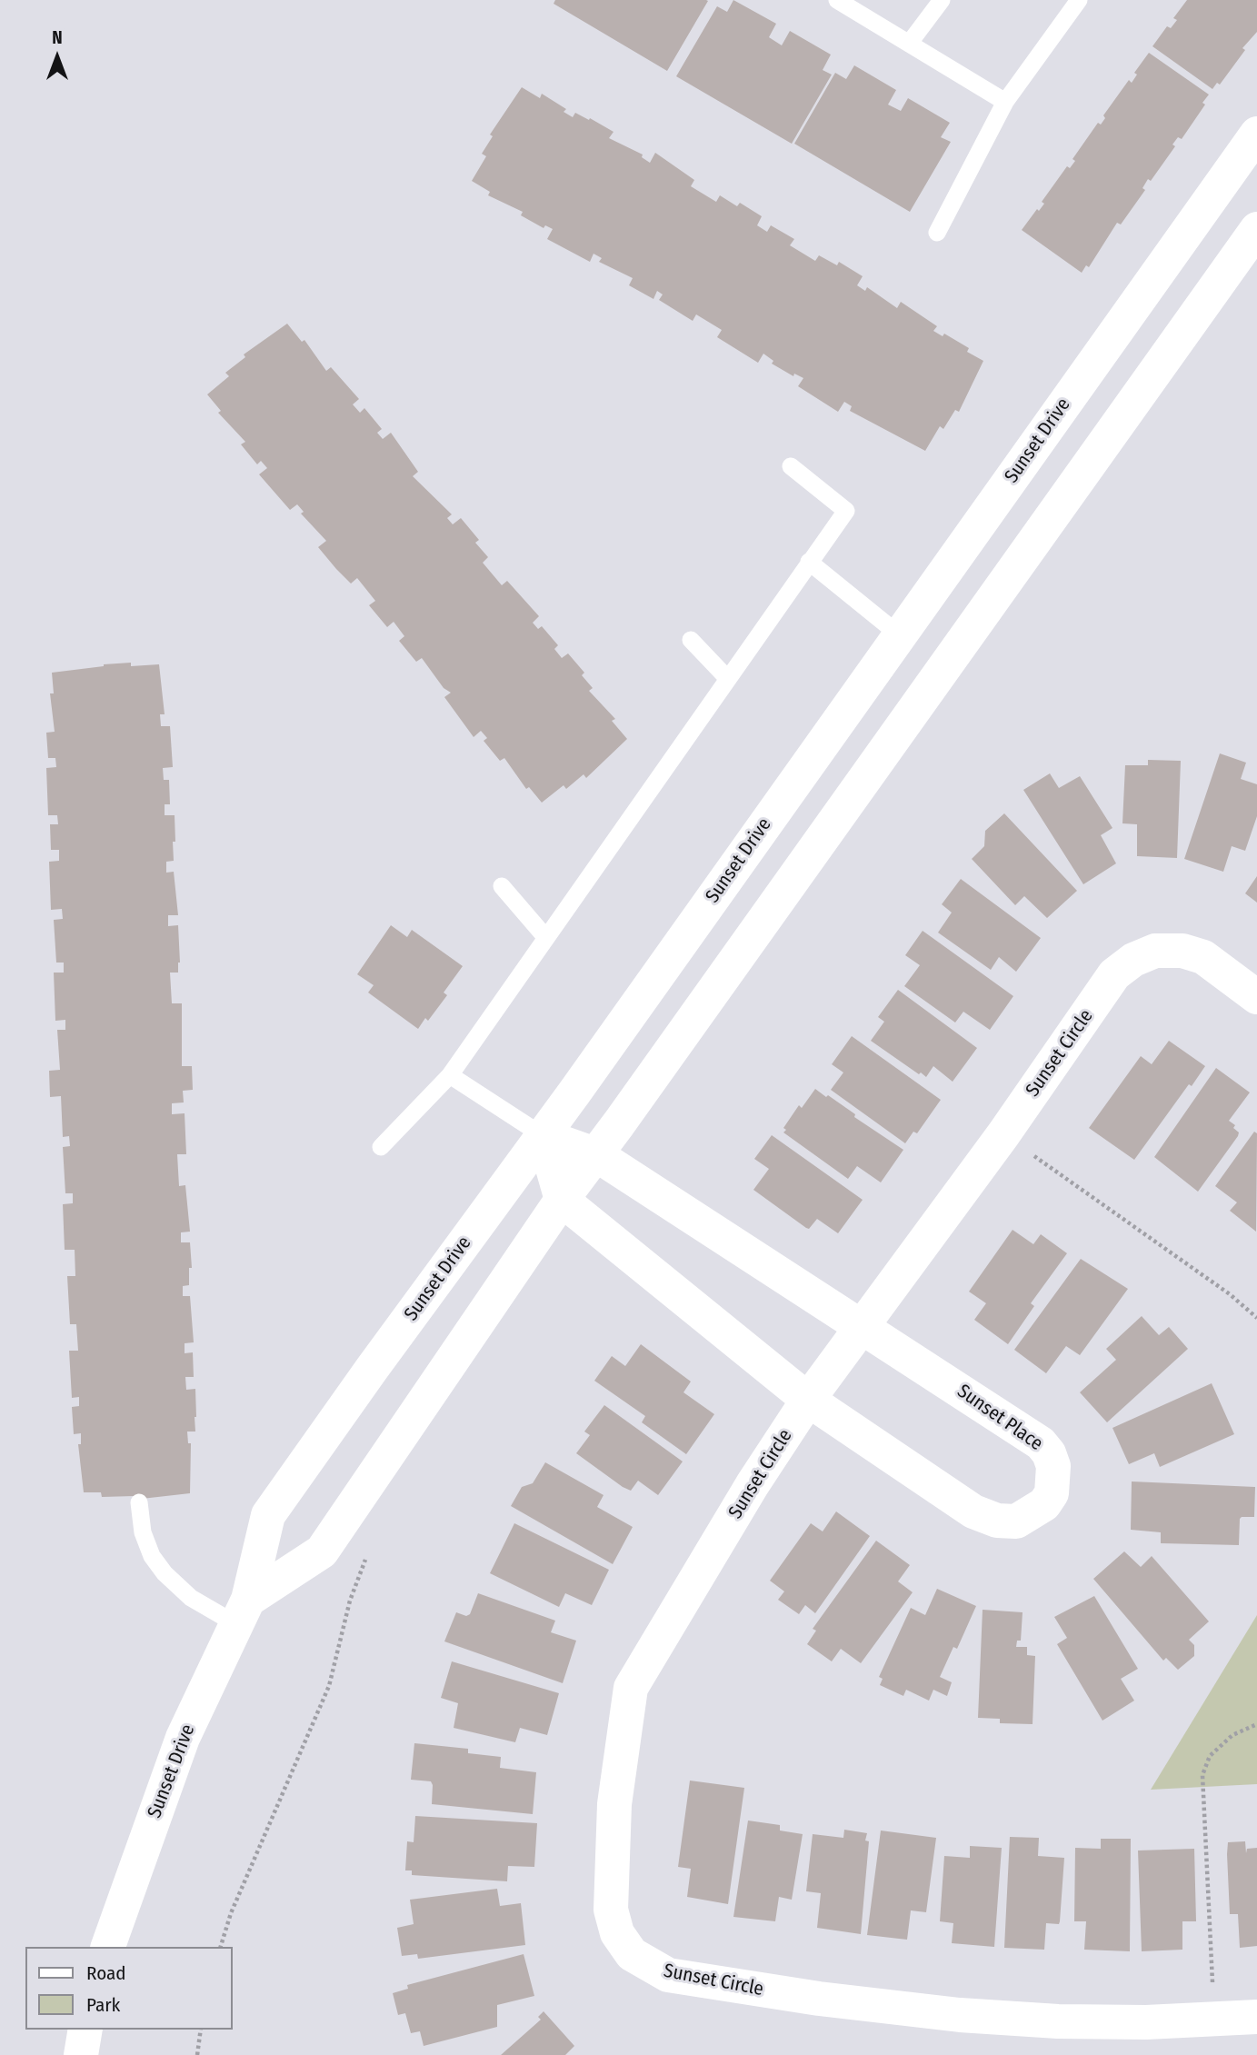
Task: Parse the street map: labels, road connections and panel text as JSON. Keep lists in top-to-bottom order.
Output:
{
  "streets": {
    "street": ["Sunset Drive", "Sunset Circle", "Sunset Place"]
  },
  "crossings": [
    ["Sunset Circle", "Sunset Place"]
  ],
  "legend": ["Road", "Park"],
  "north": "top"
}
